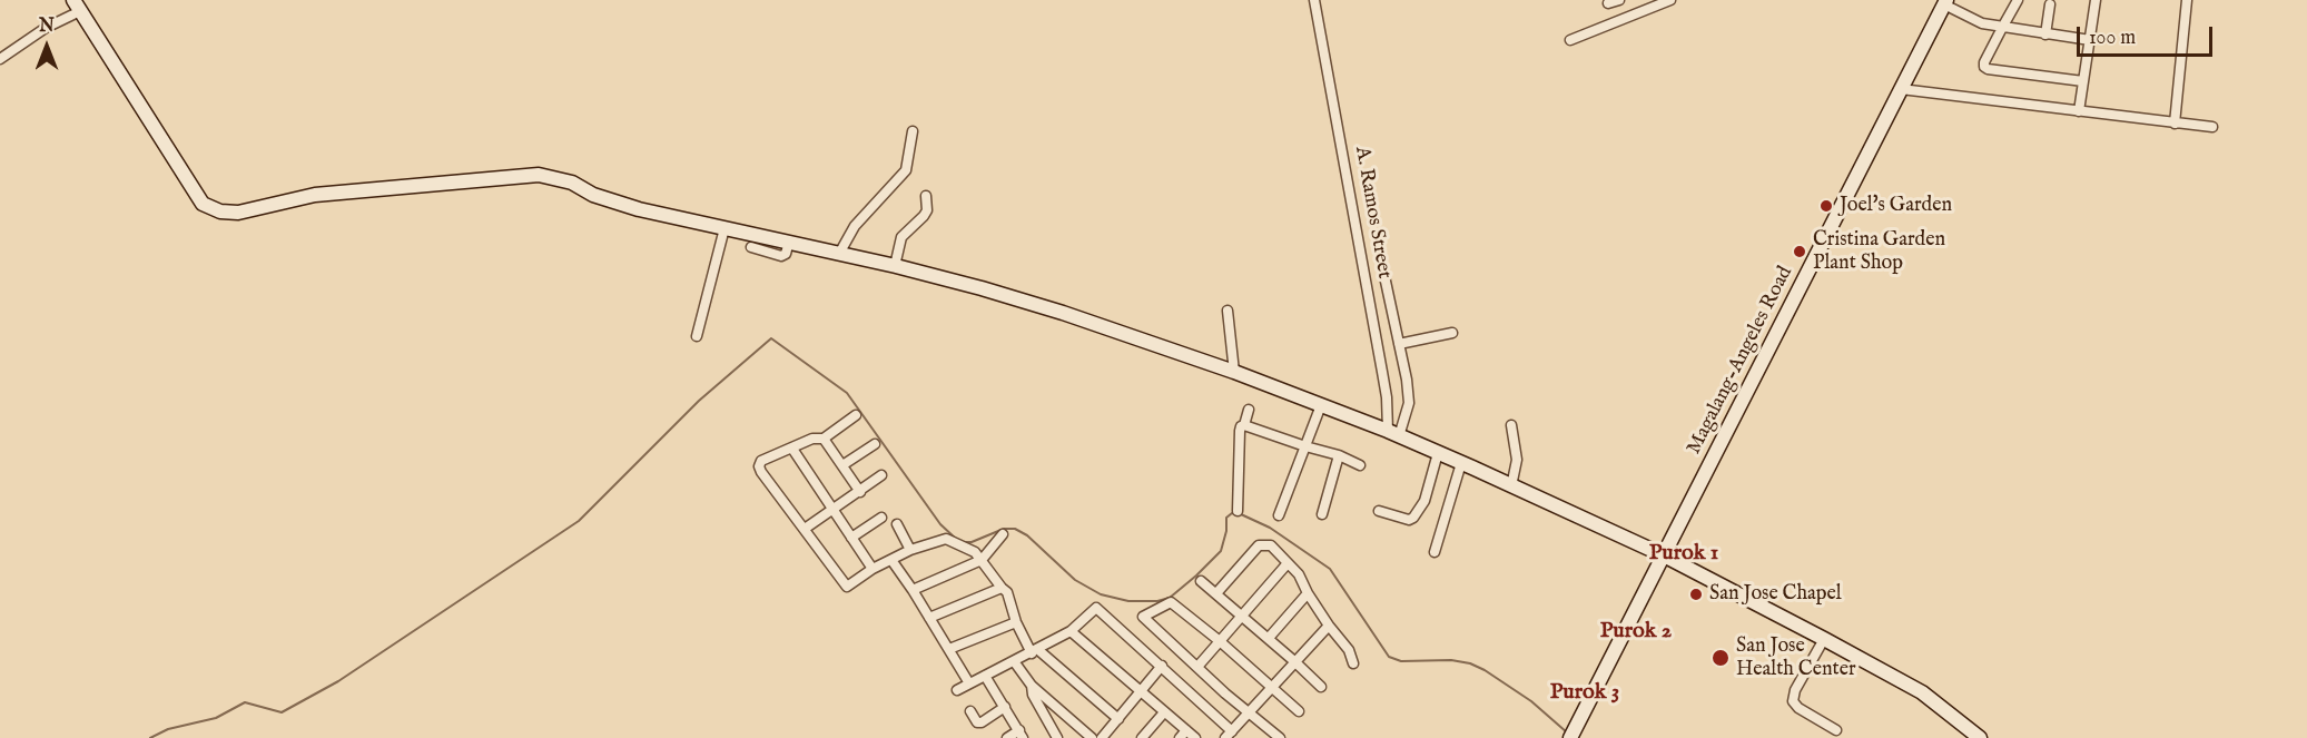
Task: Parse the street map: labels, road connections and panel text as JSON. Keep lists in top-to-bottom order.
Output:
{
  "streets": {
    "street": ["A. Ramos Street", "Magalang-Angeles Road"]
  },
  "districts": ["Purok 1", "Purok 2", "Purok 3"],
  "places": [
    "Joel's Garden",
    "Cristina Garden Plant Shop",
    "San Jose Chapel",
    "San Jose Health Center"
  ],
  "scale_bar": "100 m",
  "north": "top"
}
